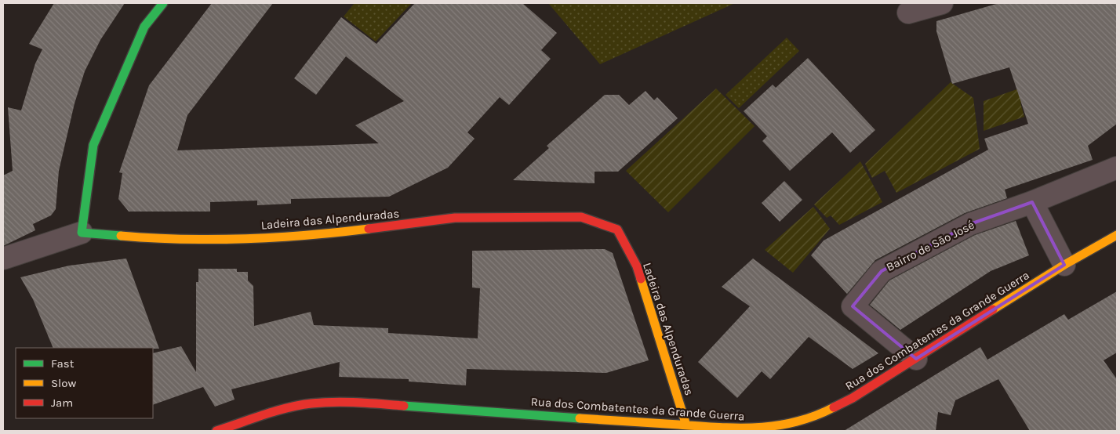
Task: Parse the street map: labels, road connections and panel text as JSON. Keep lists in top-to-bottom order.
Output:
{
  "streets": {
    "street": ["Ladeira das Alpenduradas", "Bairro de São José", "Rua dos Combatentes da Grande Guerra"]
  },
  "crossings": [
    ["Ladeira das Alpenduradas", "Rua dos Combatentes da Grande Guerra"],
    ["Bairro de São José", "Rua dos Combatentes da Grande Guerra"]
  ],
  "legend": ["Fast", "Slow", "Jam"]
}
